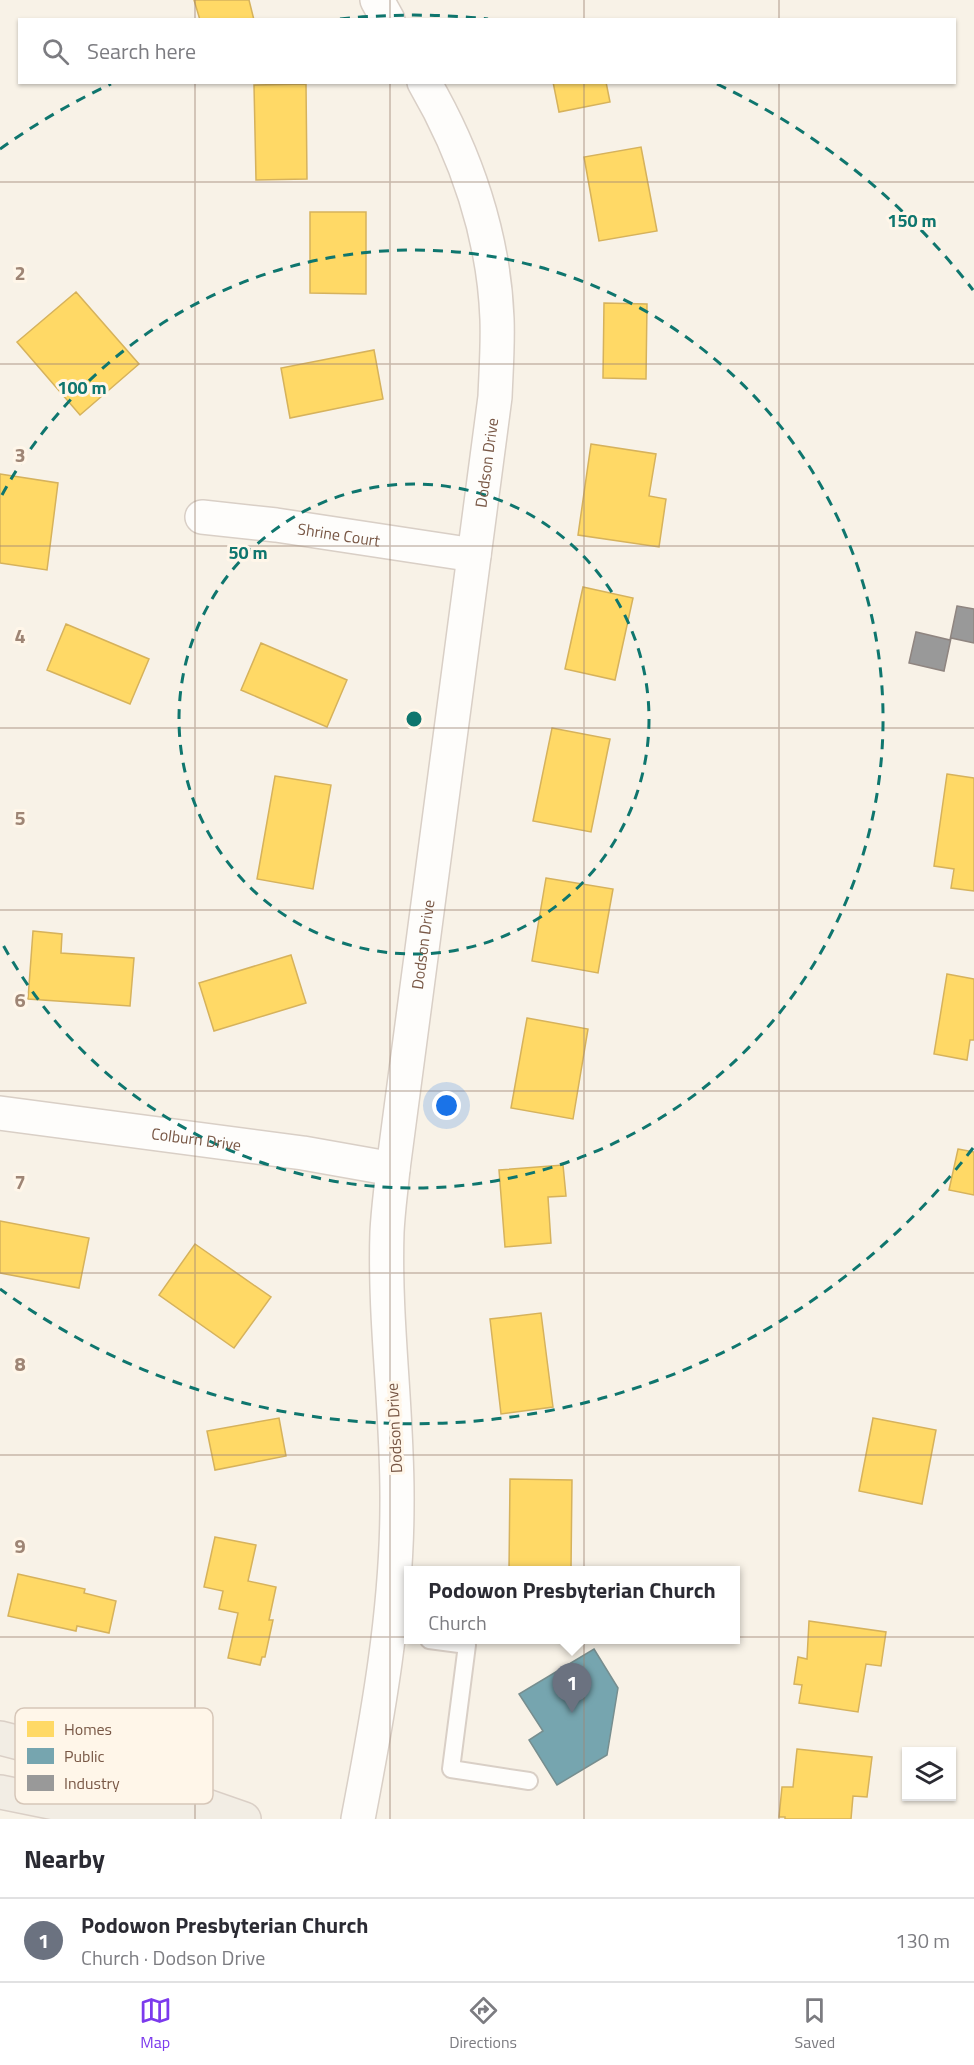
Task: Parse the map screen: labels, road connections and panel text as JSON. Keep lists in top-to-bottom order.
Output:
{
  "streets": {
    "street": ["Dodson Drive", "Shrine Court", "Colburn Drive"]
  },
  "crossings": [
    ["Dodson Drive", "Shrine Court"],
    ["Dodson Drive", "Colburn Drive"]
  ],
  "legend": ["Homes", "Public", "Industry"],
  "page": {
    "search": "Search here",
    "popup": ["Podowon Presbyterian Church", "Church"],
    "pins": "1",
    "heading": "Nearby",
    "list": [
      {
        "mark": "1",
        "name": "Podowon Presbyterian Church",
        "note": "Church · Dodson Drive",
        "value": "130 m"
      }
    ],
    "nav": ["Map", "Directions", "Saved"]
  },
  "grid": {
    "rows": [
      "2",
      "3",
      "4",
      "5",
      "6",
      "7",
      "8",
      "9"
    ]
  },
  "rings": ["150 m", "100 m", "50 m"]
}
